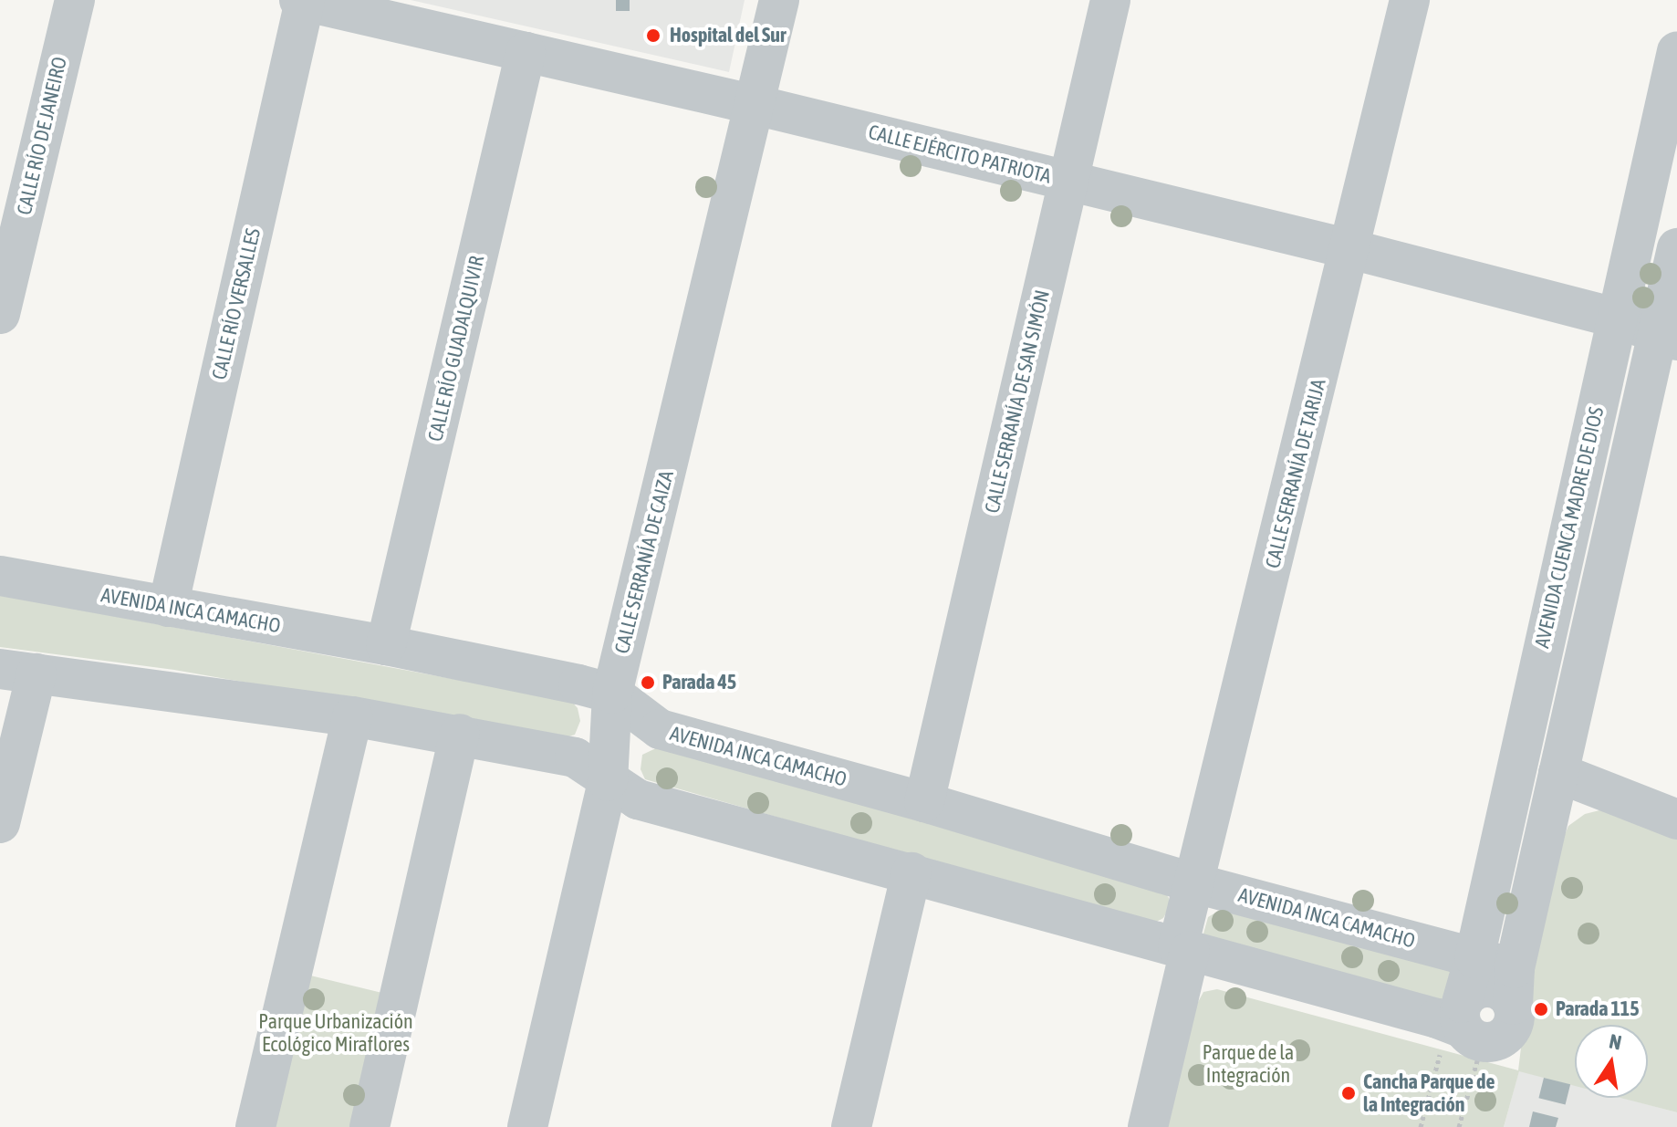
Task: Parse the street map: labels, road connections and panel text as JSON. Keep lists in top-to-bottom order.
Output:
{
  "streets": {
    "street": [
      "CALLE RÍO DE JANEIRO",
      "CALLE EJÉRCITO PATRIOTA",
      "CALLE RÍO VERSALLES",
      "CALLE RÍO GUADALQUIVIR",
      "CALLE SERRANÍA DE SAN SIMÓN",
      "CALLE SERRANÍA DE TARIJA",
      "AVENIDA CUENCA MADRE DE DIOS",
      "CALLE SERRANÍA DE CAIZA",
      "AVENIDA INCA CAMACHO"
    ]
  },
  "crossings": [
    ["CALLE EJÉRCITO PATRIOTA", "CALLE RÍO VERSALLES"],
    ["CALLE EJÉRCITO PATRIOTA", "CALLE RÍO GUADALQUIVIR"],
    ["CALLE EJÉRCITO PATRIOTA", "CALLE SERRANÍA DE SAN SIMÓN"],
    ["CALLE EJÉRCITO PATRIOTA", "CALLE SERRANÍA DE TARIJA"],
    ["CALLE EJÉRCITO PATRIOTA", "AVENIDA CUENCA MADRE DE DIOS"],
    ["CALLE EJÉRCITO PATRIOTA", "CALLE SERRANÍA DE CAIZA"],
    ["CALLE RÍO VERSALLES", "AVENIDA INCA CAMACHO"],
    ["CALLE RÍO GUADALQUIVIR", "AVENIDA INCA CAMACHO"],
    ["CALLE SERRANÍA DE SAN SIMÓN", "AVENIDA INCA CAMACHO"],
    ["CALLE SERRANÍA DE TARIJA", "AVENIDA INCA CAMACHO"],
    ["AVENIDA CUENCA MADRE DE DIOS", "AVENIDA INCA CAMACHO"],
    ["CALLE SERRANÍA DE CAIZA", "AVENIDA INCA CAMACHO"]
  ],
  "parks": ["Parque Urbanización Ecológico Miraflores", "Parque de la Integración"],
  "places": [
    "Hospital del Sur",
    "Parada 45",
    "Parada 115",
    "Cancha Parque de la Integración"
  ],
  "north": "top"
}
